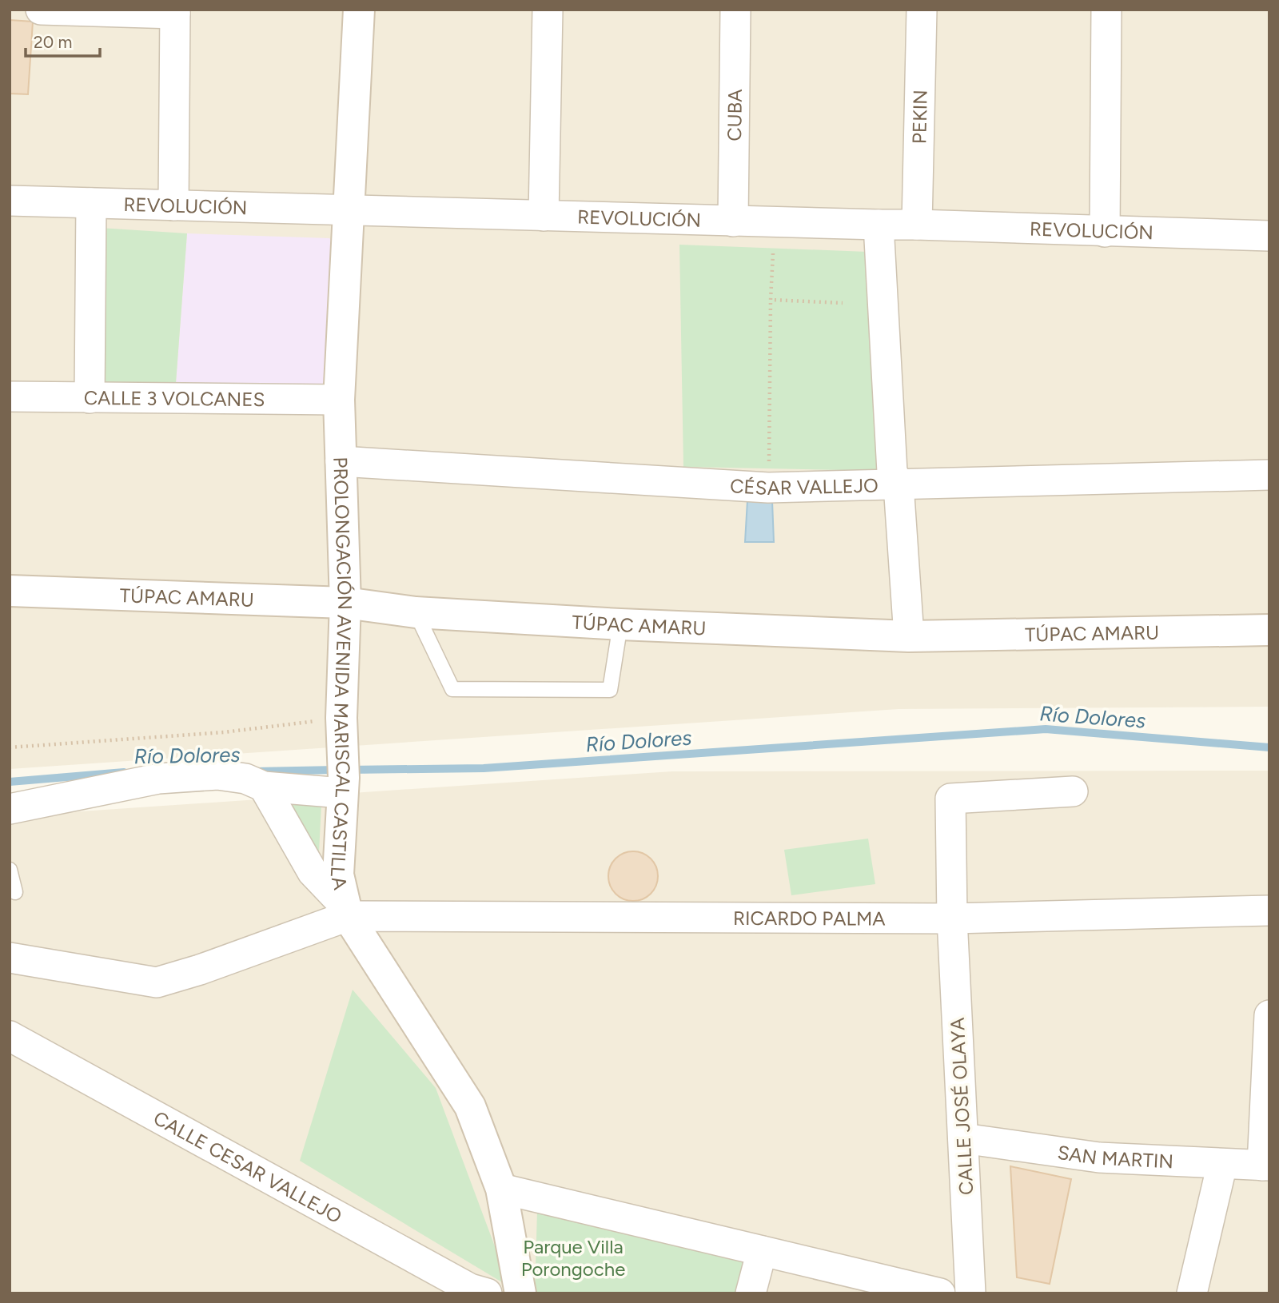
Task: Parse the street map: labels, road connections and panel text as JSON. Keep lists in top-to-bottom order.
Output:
{
  "streets": {
    "main road": ["TÚPAC AMARU", "PROLONGACIÓN AVENIDA MARISCAL CASTILLA"],
    "street": [
      "CUBA",
      "PEKIN",
      "REVOLUCIÓN",
      "CALLE 3 VOLCANES",
      "CÉSAR VALLEJO",
      "RICARDO PALMA",
      "CALLE JOSÉ OLAYA",
      "SAN MARTIN",
      "CALLE CESAR VALLEJO"
    ]
  },
  "crossings": [
    ["CUBA", "REVOLUCIÓN"],
    ["PEKIN", "REVOLUCIÓN"],
    ["REVOLUCIÓN", "PROLONGACIÓN AVENIDA MARISCAL CASTILLA"],
    ["CALLE 3 VOLCANES", "PROLONGACIÓN AVENIDA MARISCAL CASTILLA"],
    ["CÉSAR VALLEJO", "PROLONGACIÓN AVENIDA MARISCAL CASTILLA"],
    ["TÚPAC AMARU", "PROLONGACIÓN AVENIDA MARISCAL CASTILLA"],
    ["PROLONGACIÓN AVENIDA MARISCAL CASTILLA", "RICARDO PALMA"],
    ["RICARDO PALMA", "CALLE JOSÉ OLAYA"],
    ["CALLE JOSÉ OLAYA", "SAN MARTIN"]
  ],
  "water": ["Río Dolores"],
  "parks": ["Parque Villa Porongoche"],
  "scale_bar": "20 m"
}
